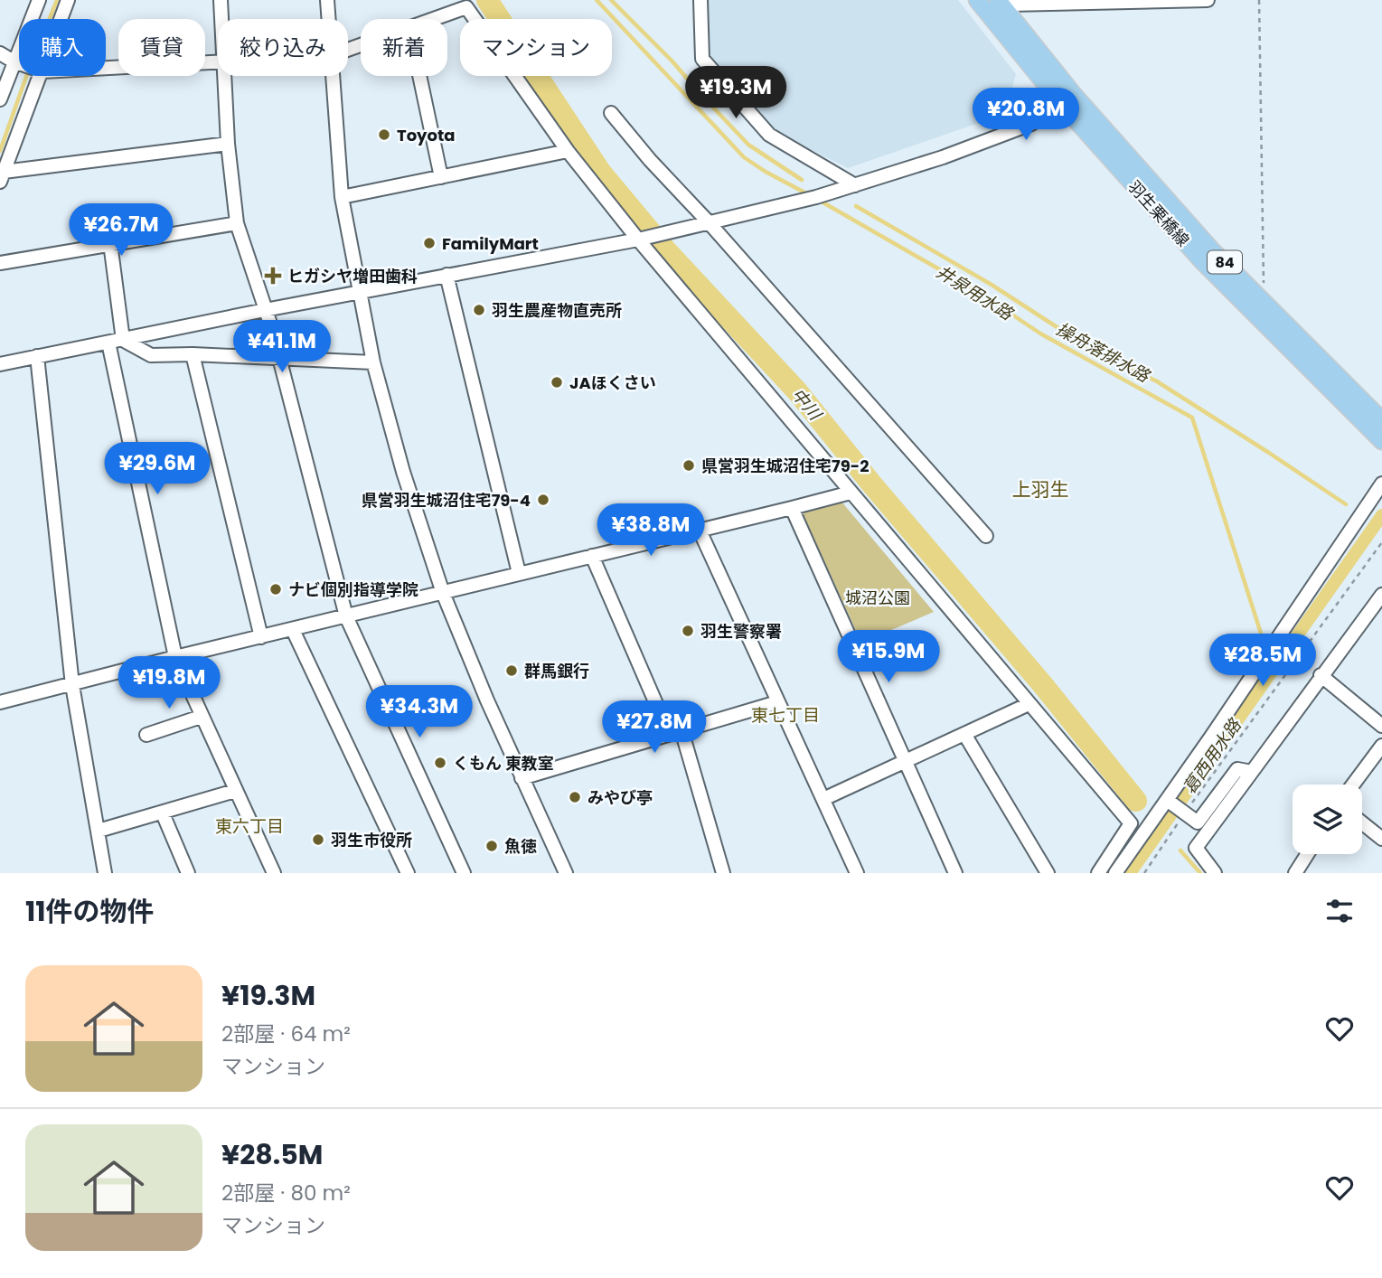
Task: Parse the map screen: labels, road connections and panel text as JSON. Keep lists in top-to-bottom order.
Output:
{
  "streets": {
    "main road": ["羽生栗橋線", "84"]
  },
  "districts": ["上羽生", "東七丁目", "東六丁目"],
  "water": [
    "井泉用水路",
    "操舟落排水路",
    "中川",
    "葛西用水路"
  ],
  "parks": ["城沼公園"],
  "places": {
    "other": [
      "Toyota",
      "FamilyMart",
      "羽生農産物直売所",
      "JAほくさい",
      "県営羽生城沼住宅79-2",
      "県営羽生城沼住宅79-4",
      "ナビ個別指導学院",
      "羽生警察署",
      "群馬銀行",
      "くもん 東教室",
      "みやび亭",
      "羽生市役所",
      "魚徳"
    ],
    "health": ["ヒガシヤ増田歯科"]
  },
  "page": {
    "chip": [
      "購入",
      "賃貸",
      "絞り込み",
      "新着",
      "マンション"
    ],
    "price": [
      "¥19.3M",
      "¥20.8M",
      "¥26.7M",
      "¥41.1M",
      "¥29.6M",
      "¥38.8M",
      "¥15.9M",
      "¥28.5M",
      "¥19.8M",
      "¥34.3M",
      "¥27.8M"
    ],
    "heading": "11件の物件",
    "list": [
      {
        "name": "¥19.3M",
        "note": "2部屋 · 64 m² · マンション"
      },
      {
        "name": "¥28.5M",
        "note": "2部屋 · 80 m² · マンション"
      }
    ]
  }
}
